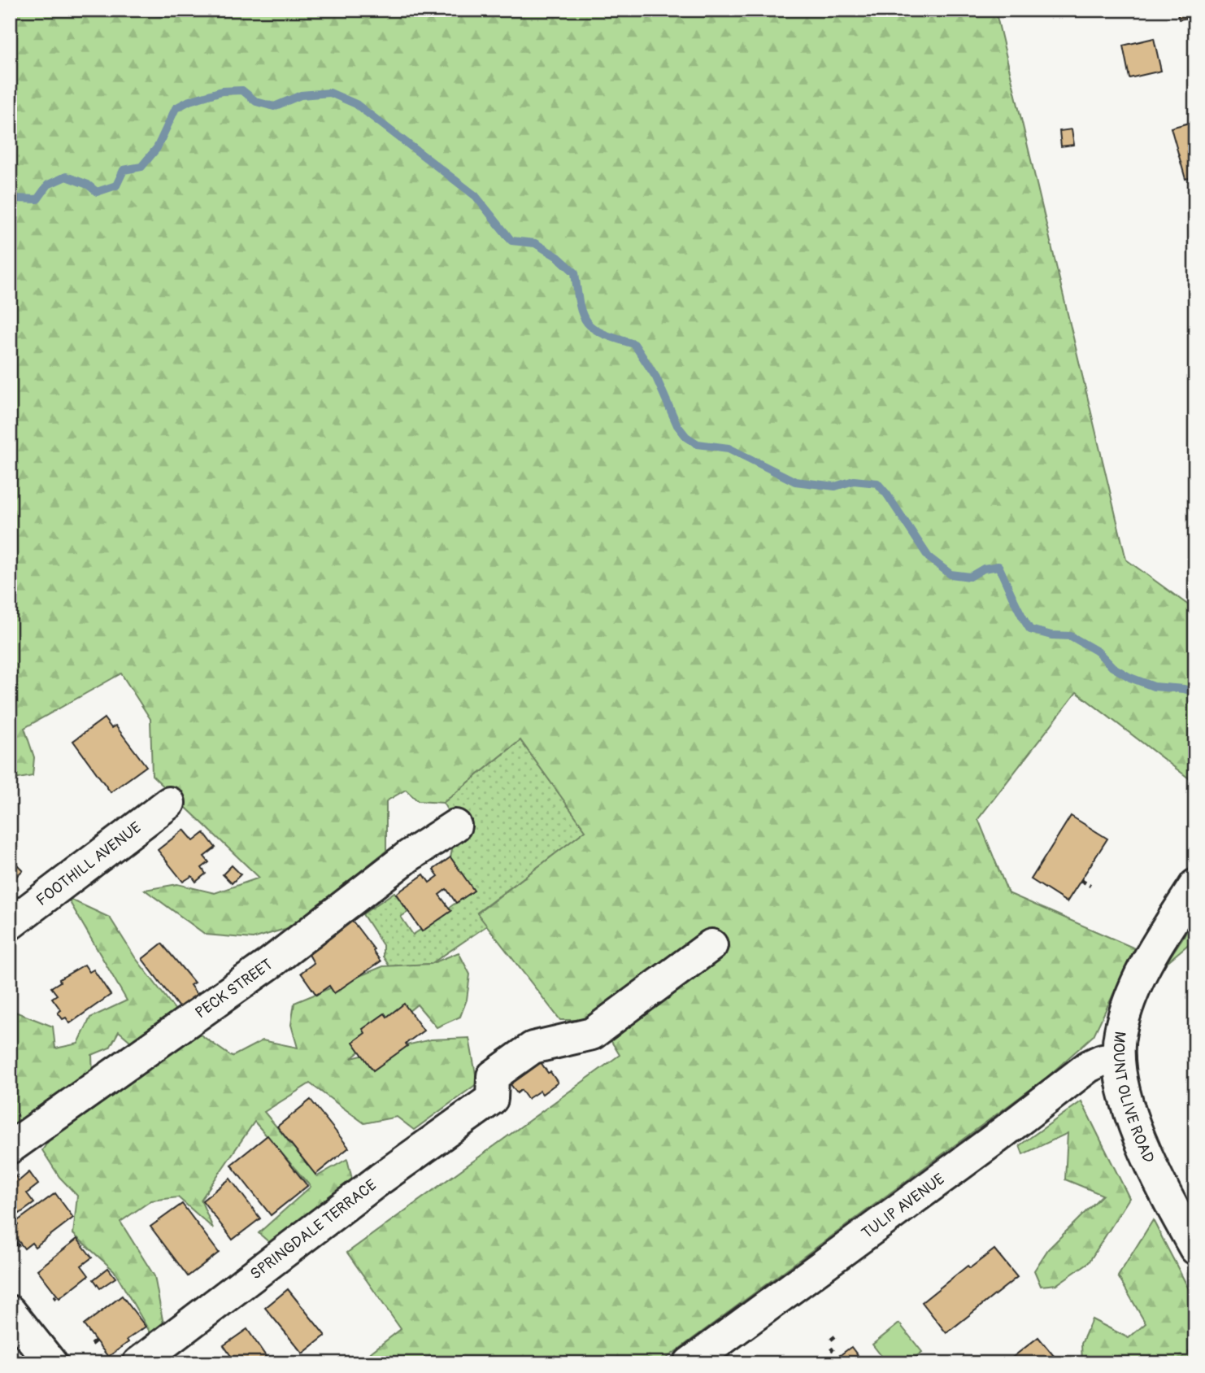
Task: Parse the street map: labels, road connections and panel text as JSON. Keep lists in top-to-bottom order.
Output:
{
  "streets": {
    "street": [
      "FOOTHILL AVENUE",
      "PECK STREET",
      "MOUNT OLIVE ROAD",
      "TULIP AVENUE",
      "SPRINGDALE TERRACE"
    ]
  },
  "crossings": [
    ["MOUNT OLIVE ROAD", "TULIP AVENUE"]
  ]
}
